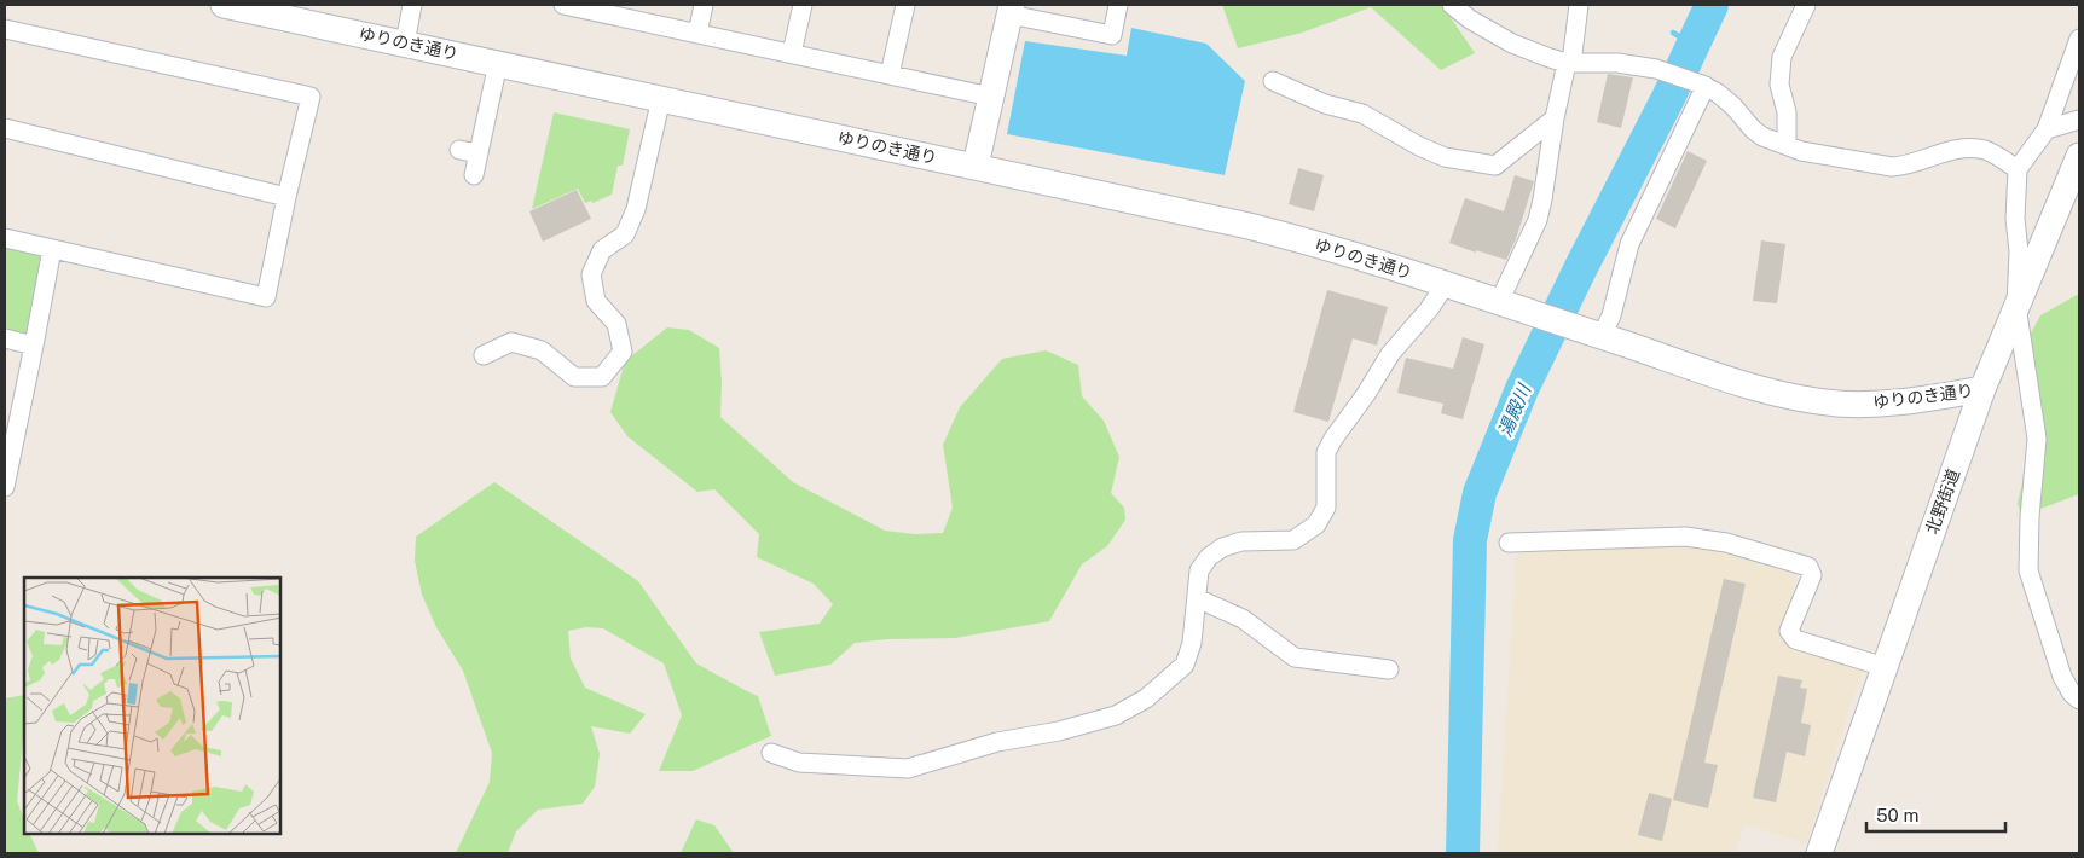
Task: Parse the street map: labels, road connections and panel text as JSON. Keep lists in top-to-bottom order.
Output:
{
  "streets": {
    "street": ["ゆりのき通り", "北野街道"]
  },
  "crossings": [
    ["ゆりのき通り", "北野街道"]
  ],
  "water": ["湯殿川"],
  "scale_bar": "50 m"
}
